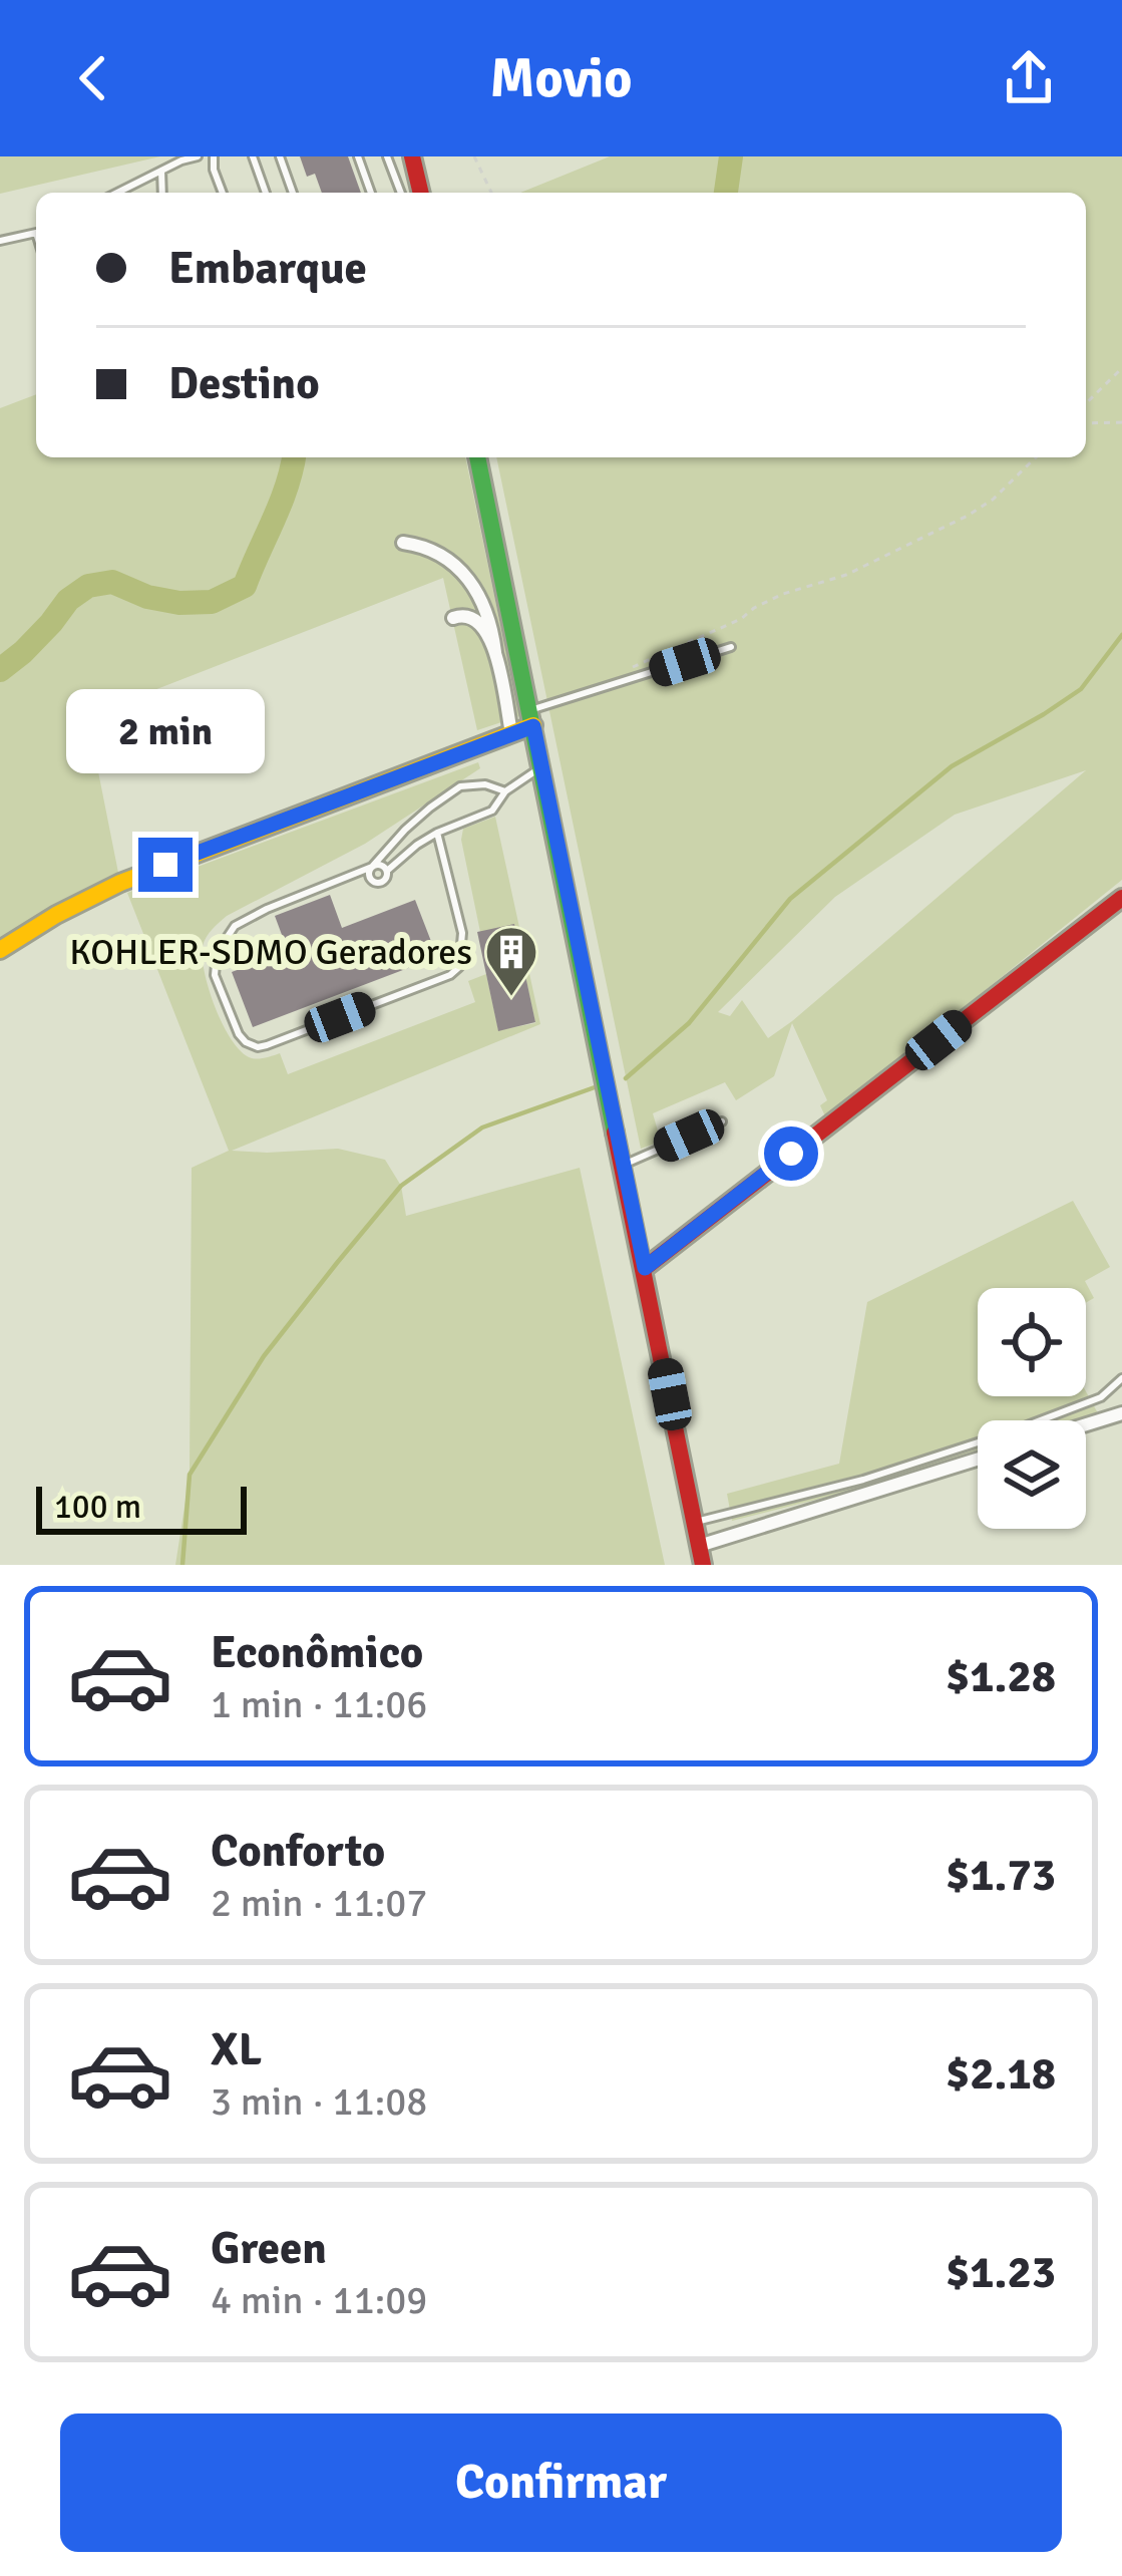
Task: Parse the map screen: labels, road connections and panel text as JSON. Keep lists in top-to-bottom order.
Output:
{
  "places": {
    "building": ["KOHLER-SDMO Geradores"]
  },
  "scale_bar": "100 m",
  "page": {
    "header": "Movio",
    "banner": ["Embarque", "Destino"],
    "bubble": "2 min",
    "scale": "100 m",
    "list": [
      {
        "name": "Econômico",
        "note": "1 min · 11:06",
        "value": "$1.28"
      },
      {
        "name": "Conforto",
        "note": "2 min · 11:07",
        "value": "$1.73"
      },
      {
        "name": "XL",
        "note": "3 min · 11:08",
        "value": "$2.18"
      },
      {
        "name": "Green",
        "note": "4 min · 11:09",
        "value": "$1.23"
      }
    ],
    "buttons": "Confirmar"
  }
}
